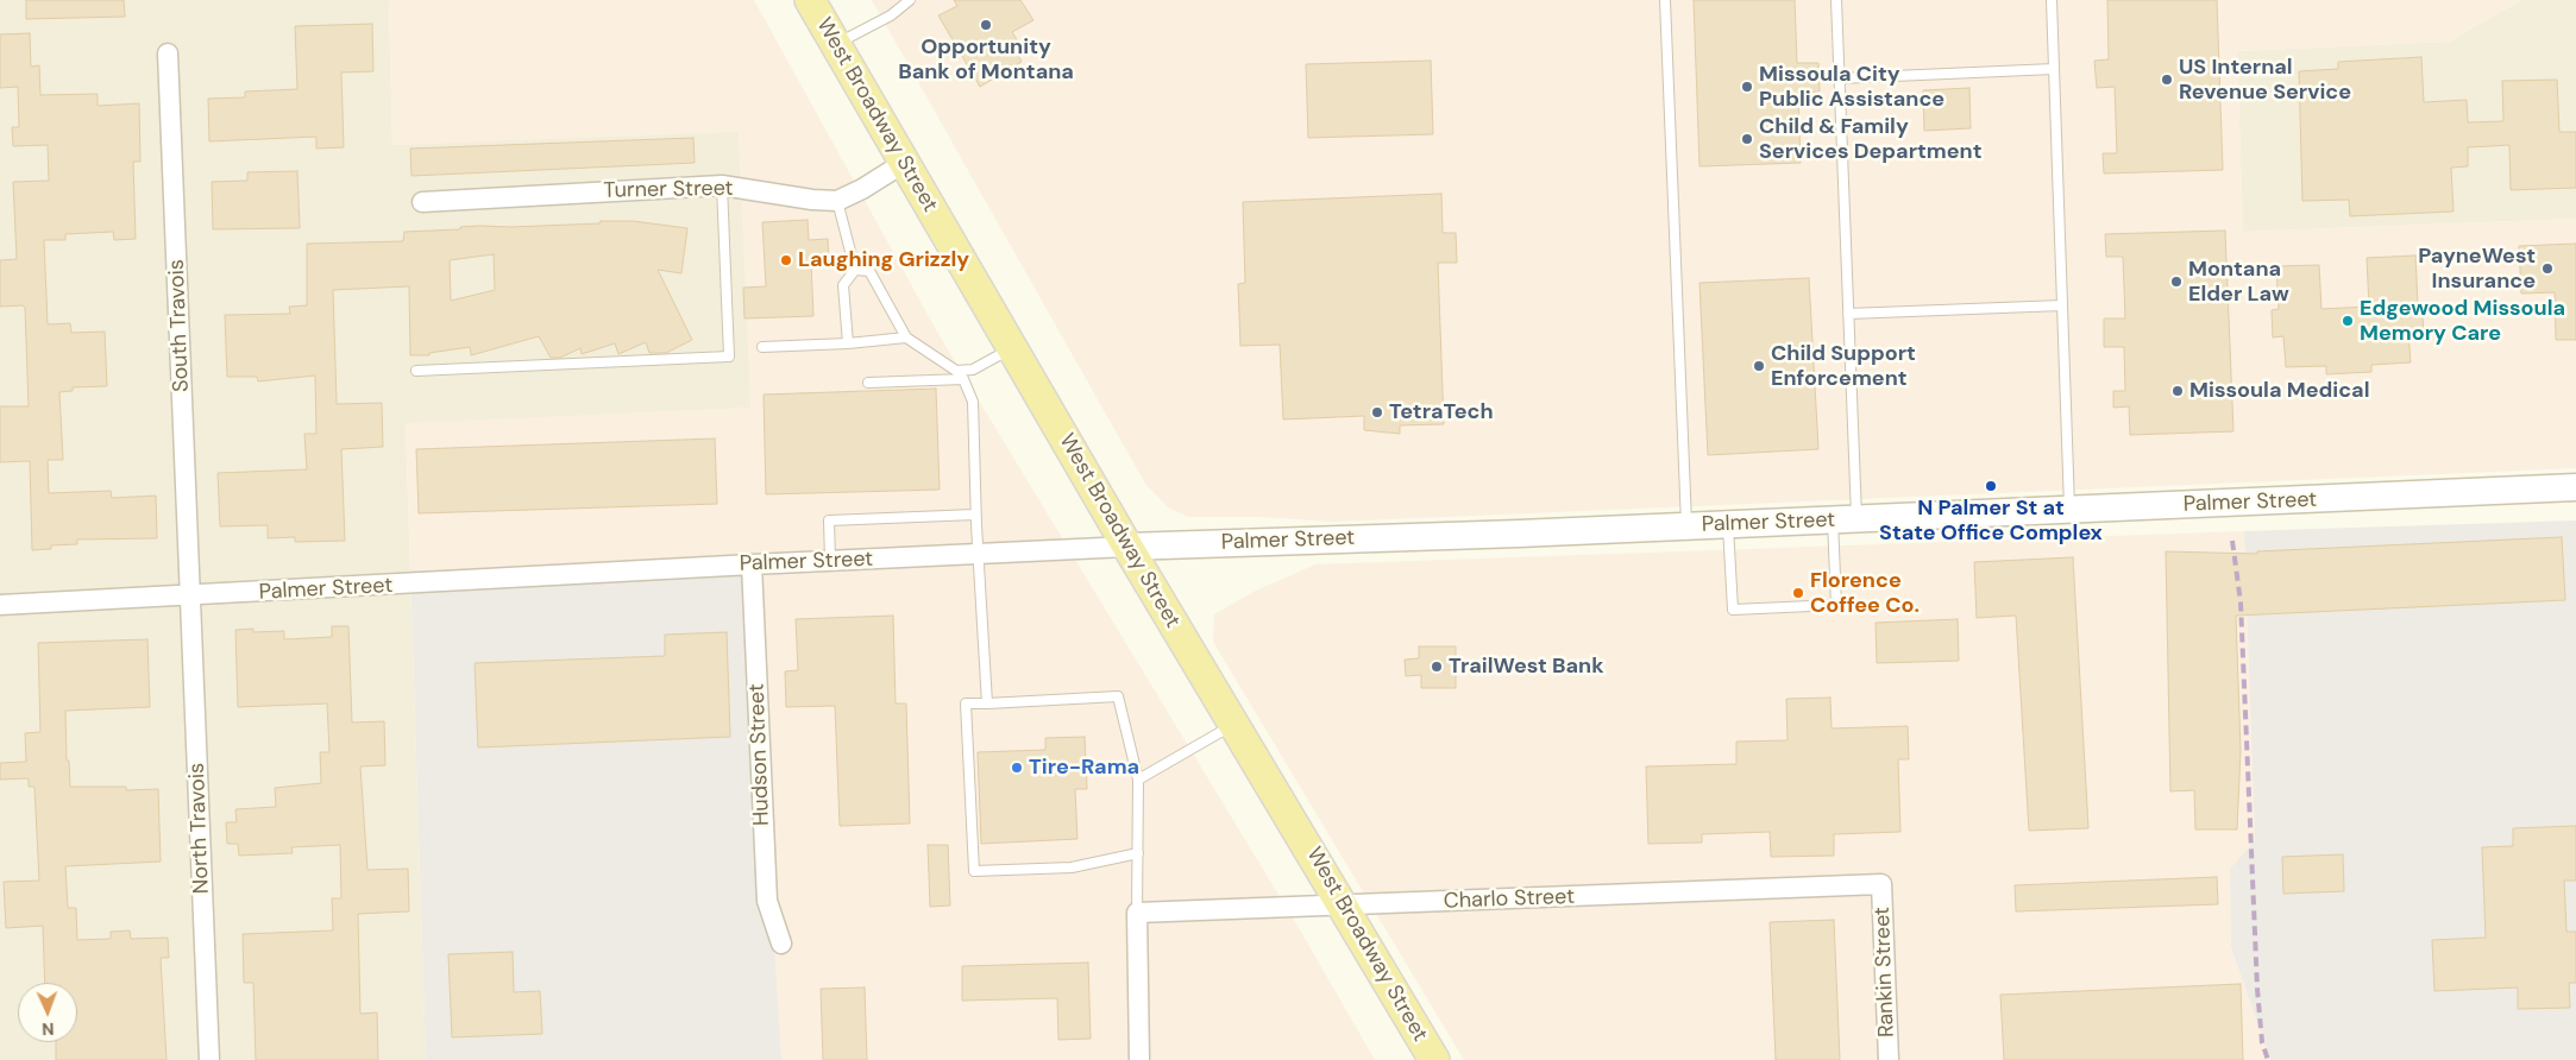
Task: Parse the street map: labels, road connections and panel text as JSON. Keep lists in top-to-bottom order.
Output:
{
  "streets": {
    "main road": ["West Broadway Street"],
    "street": [
      "Turner Street",
      "South Travois",
      "Palmer Street",
      "Hudson Street",
      "North Travois",
      "Charlo Street",
      "Rankin Street"
    ]
  },
  "crossings": [
    ["West Broadway Street", "Turner Street"],
    ["West Broadway Street", "Palmer Street"],
    ["West Broadway Street", "Charlo Street"],
    ["South Travois", "Palmer Street"],
    ["South Travois", "North Travois"],
    ["Palmer Street", "Hudson Street"],
    ["Palmer Street", "North Travois"],
    ["Charlo Street", "Rankin Street"]
  ],
  "places": [
    "Opportunity Bank of Montana",
    "US Internal Revenue Service",
    "Missoula City Public Assistance",
    "Child & Family Services Department",
    "Laughing Grizzly",
    "PayneWest Insurance",
    "Montana Elder Law",
    "Edgewood Missoula Memory Care",
    "Child Support Enforcement",
    "Missoula Medical",
    "TetraTech",
    "N Palmer St at State Office Complex",
    "Florence Coffee Co.",
    "TrailWest Bank",
    "Tire-Rama"
  ],
  "north": "bottom"
}
